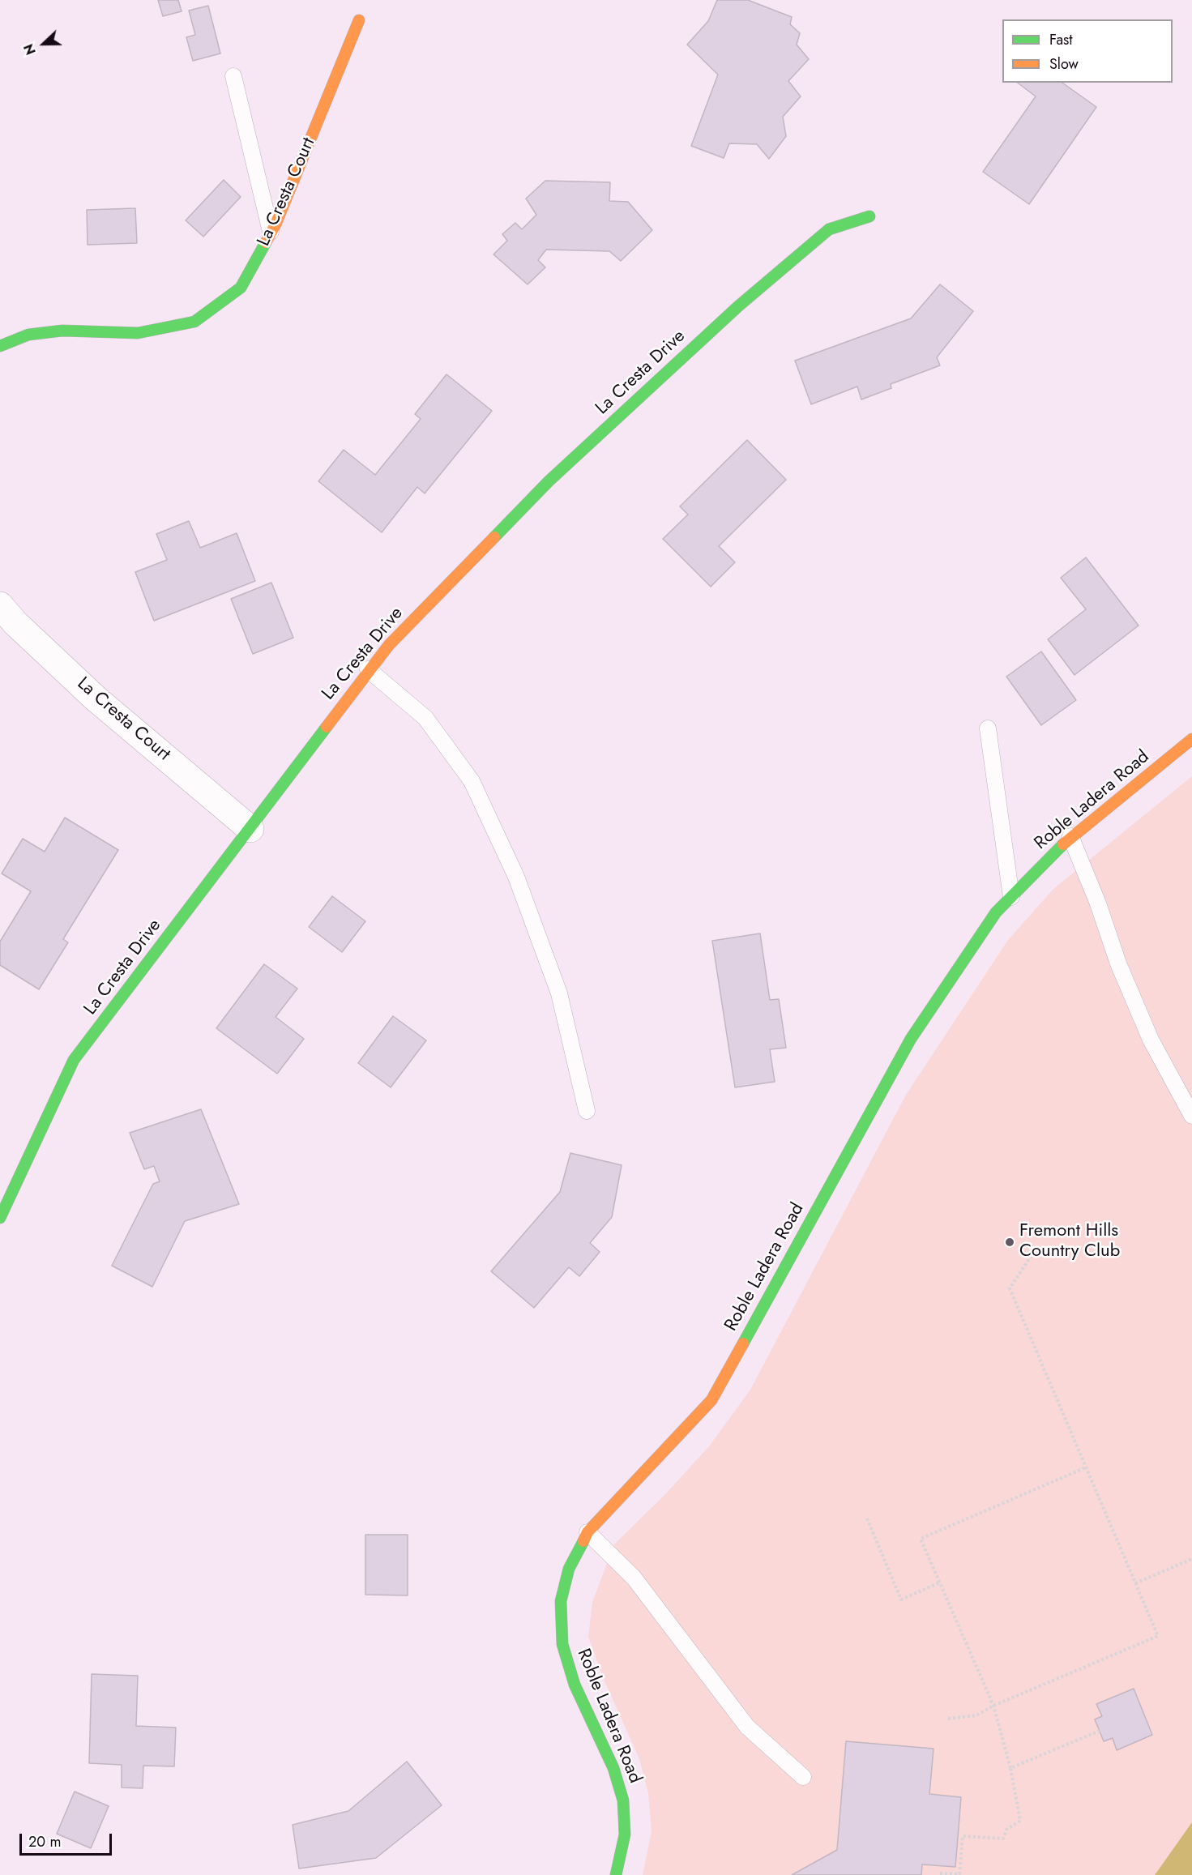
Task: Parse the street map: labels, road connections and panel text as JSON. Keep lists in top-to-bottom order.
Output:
{
  "streets": {
    "street": ["La Cresta Court", "La Cresta Drive", "Roble Ladera Road"]
  },
  "crossings": [
    ["La Cresta Court", "La Cresta Drive"]
  ],
  "places": ["Fremont Hills Country Club"],
  "legend": ["Fast", "Slow"],
  "scale_bar": "20 m",
  "north": "left"
}
